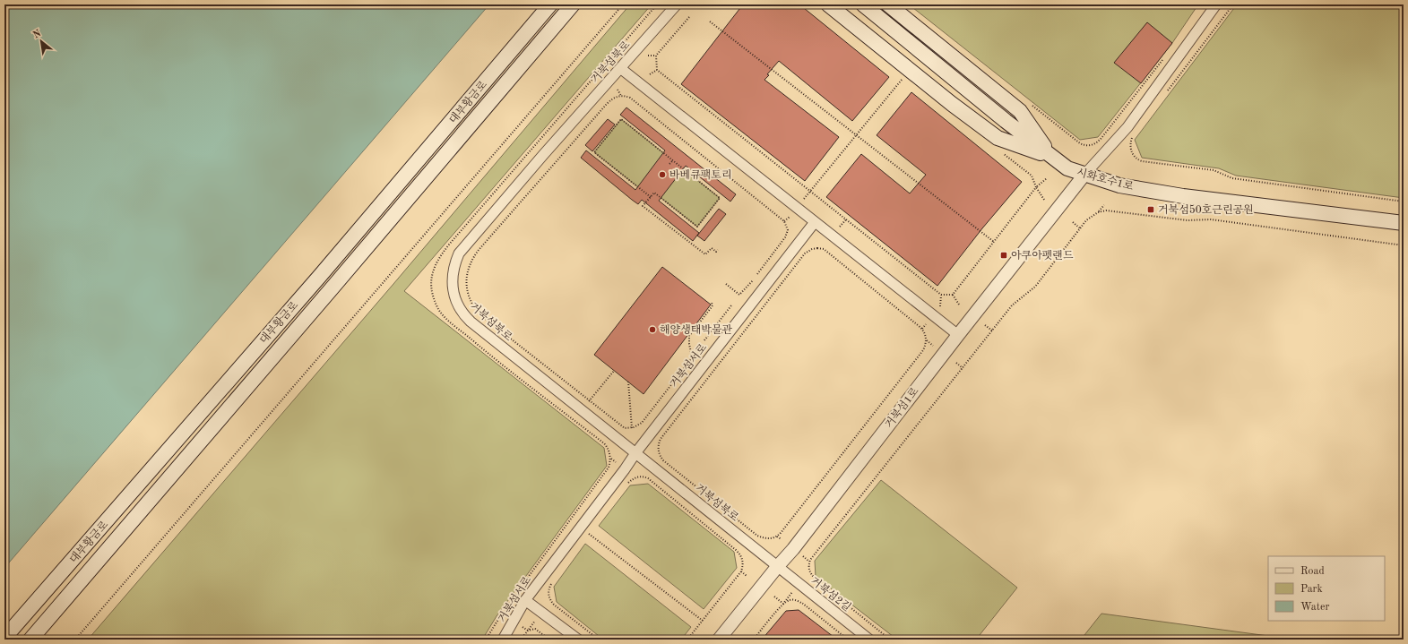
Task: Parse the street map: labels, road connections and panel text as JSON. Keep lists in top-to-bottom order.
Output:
{
  "streets": {
    "main road": ["대부황금로", "시화호수1로"],
    "street": [
      "거북섬북로",
      "거북섬서로",
      "거북섬1로",
      "거북섬2길"
    ]
  },
  "crossings": [
    ["거북섬북로", "거북섬서로"],
    ["거북섬북로", "거북섬1로"],
    ["거북섬북로", "거북섬2길"],
    ["시화호수1로", "거북섬1로"],
    ["거북섬1로", "거북섬2길"]
  ],
  "places": {
    "other": ["바베큐팩토리", "해양생태박물관"],
    "transit": ["거북섬50호근린공원", "아쿠아펫랜드"]
  },
  "legend": ["Road", "Park", "Water"],
  "north": "top left"
}
